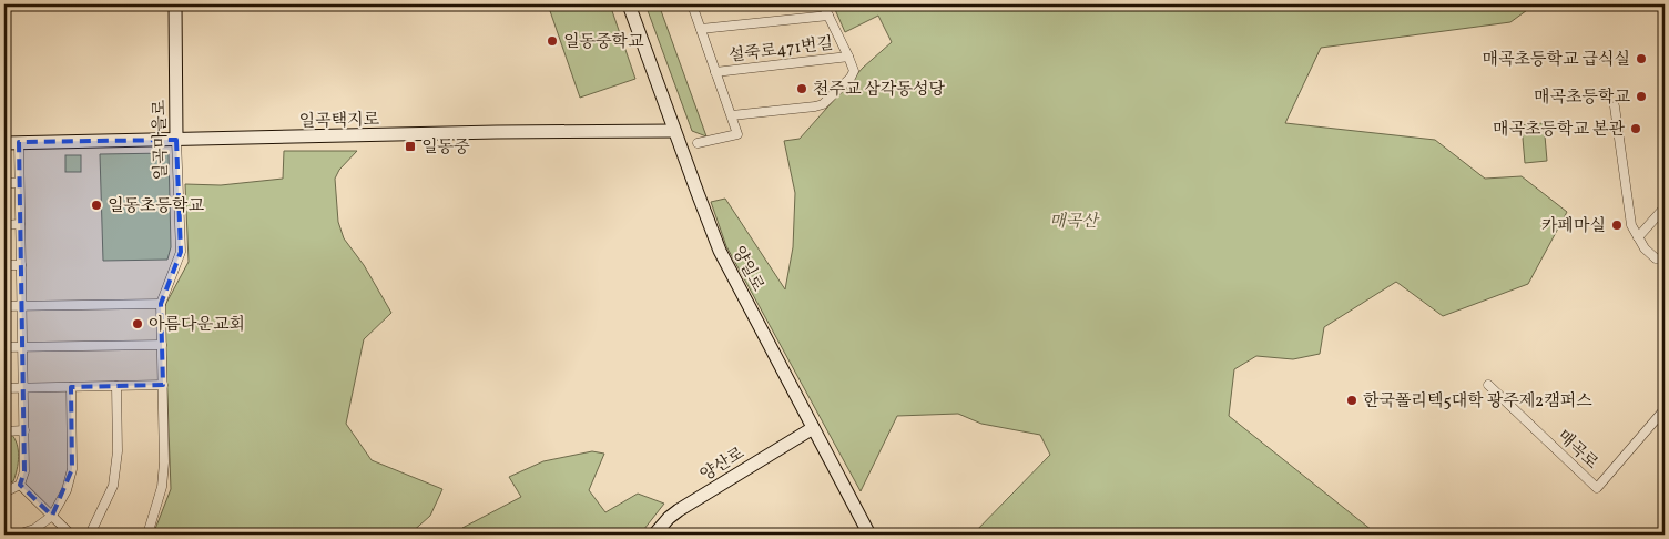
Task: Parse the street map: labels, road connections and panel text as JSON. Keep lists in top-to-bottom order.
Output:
{
  "streets": {
    "street": [
      "설죽로471번길",
      "일곡택지로",
      "일곡마을로",
      "양일로",
      "매곡로",
      "양산로"
    ]
  },
  "crossings": [
    ["일곡택지로", "일곡마을로"],
    ["일곡택지로", "양일로"],
    ["양일로", "양산로"]
  ],
  "parks": ["매곡산"],
  "places": {
    "other": [
      "일동중학교",
      "매곡초등학교 급식실",
      "천주교 삼각동성당",
      "매곡초등학교",
      "매곡초등학교 본관",
      "일동초등학교",
      "카페마실",
      "아름다운교회",
      "한국폴리텍5대학 광주제2캠퍼스"
    ],
    "transit": ["일동중"]
  }
}
